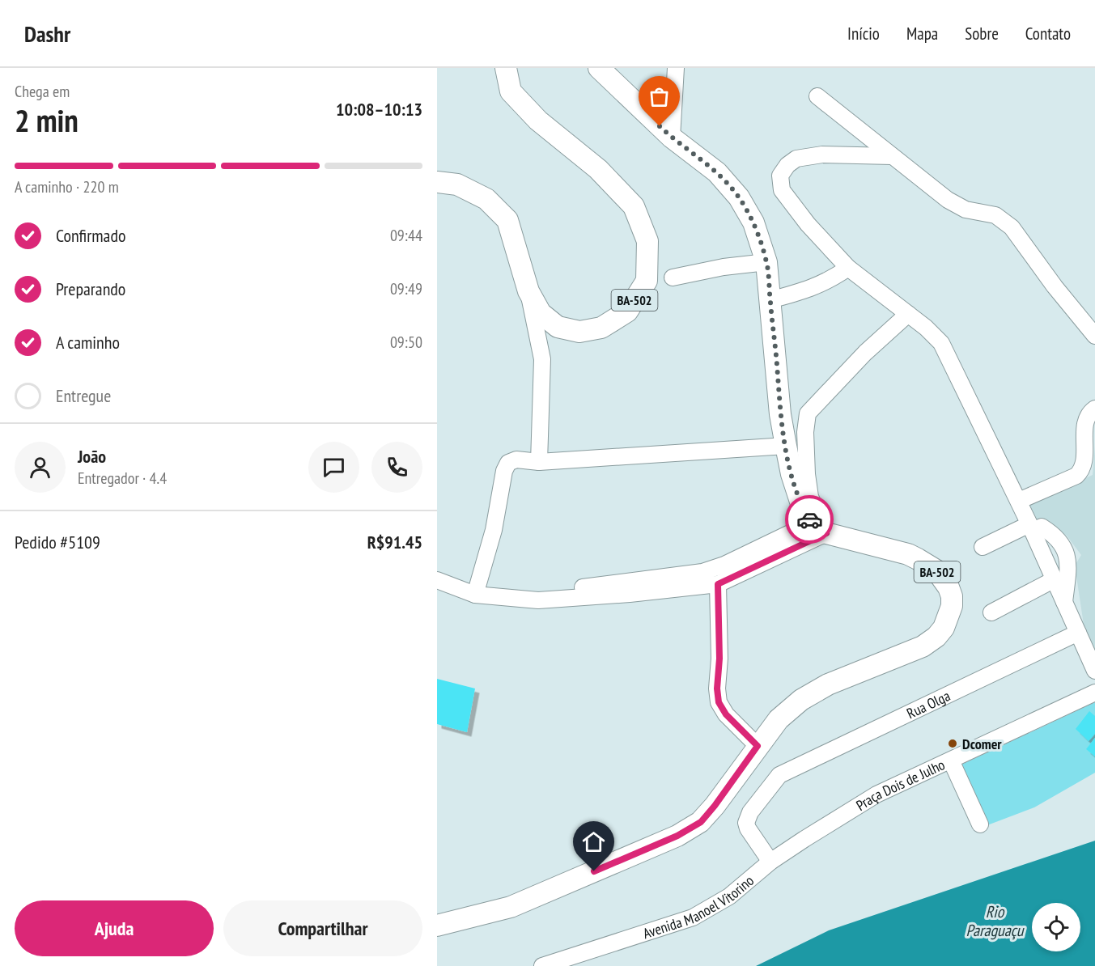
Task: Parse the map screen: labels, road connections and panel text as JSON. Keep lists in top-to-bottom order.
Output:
{
  "streets": {
    "main road": ["BA-502"],
    "street": ["Rua Olga", "Praça Dois de Julho", "Avenida Manoel Vitorino"]
  },
  "crossings": [
    ["Rua Olga", "Avenida Manoel Vitorino"],
    ["Praça Dois de Julho", "Avenida Manoel Vitorino"]
  ],
  "water": ["Rio Paraguaçu"],
  "places": ["Dcomer"],
  "page": {
    "header": "Dashr",
    "nav": [
      "Início",
      "Mapa",
      "Sobre",
      "Contato"
    ],
    "heading": ["2 min", "Chega em", "10:08–10:13"],
    "panel": [
      "João",
      "Entregador · 4.4",
      "Pedido #5109",
      "R$91.45"
    ],
    "bar": "A caminho · 220 m",
    "list": [
      ["Confirmado", "09:44"],
      ["Preparando", "09:49"],
      ["A caminho", "09:50"],
      "Entregue"
    ],
    "buttons": ["Ajuda", "Compartilhar"]
  }
}
